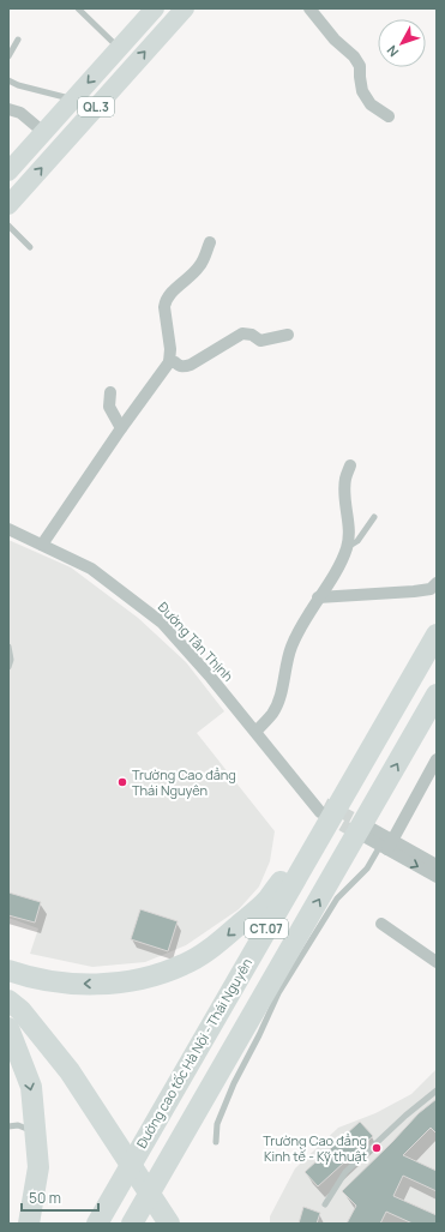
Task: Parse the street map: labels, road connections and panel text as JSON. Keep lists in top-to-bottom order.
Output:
{
  "streets": {
    "highway": ["QL.3", "CT.07", "Đường cao tốc Hà Nội - Thái Nguyên"],
    "street": ["Đường Tân Thịnh"]
  },
  "places": ["Trường Cao đẳng Thái Nguyên", "Trường Cao đẳng Kinh tế - Kỹ thuật"],
  "scale_bar": "50 m",
  "north": "bottom left"
}
